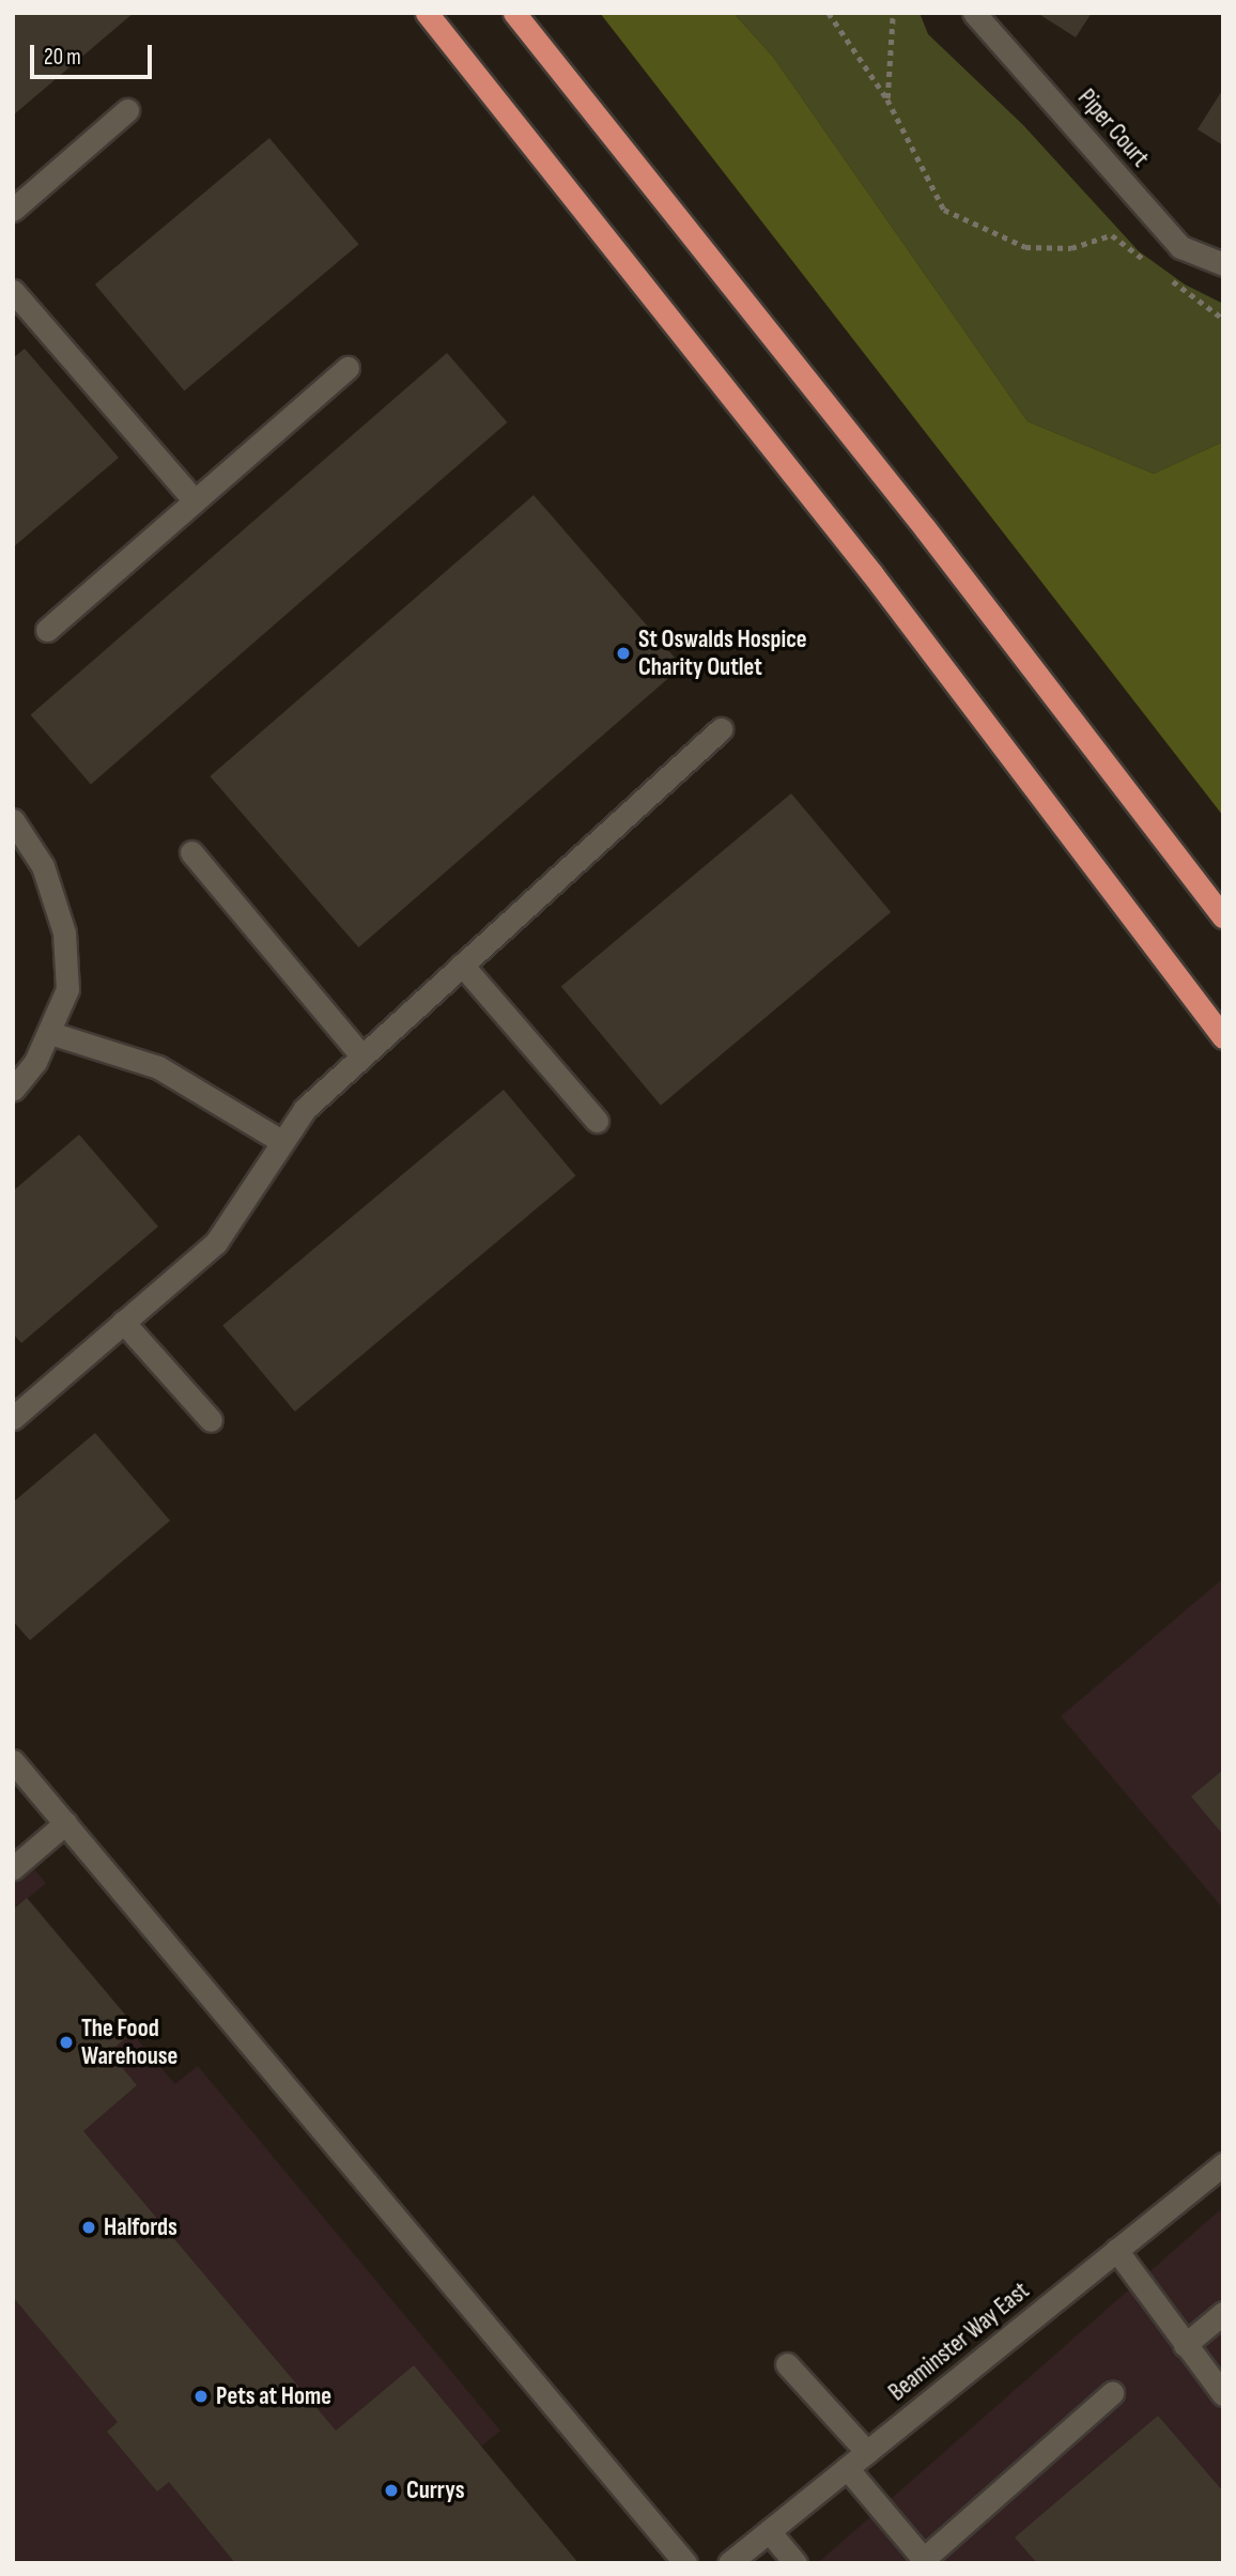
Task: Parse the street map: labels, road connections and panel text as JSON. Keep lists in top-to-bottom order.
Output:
{
  "streets": {
    "street": ["Piper Court", "Beaminster Way East"]
  },
  "places": [
    "St Oswalds Hospice Charity Outlet",
    "The Food Warehouse",
    "Halfords",
    "Pets at Home",
    "Currys"
  ],
  "scale_bar": "20 m"
}
